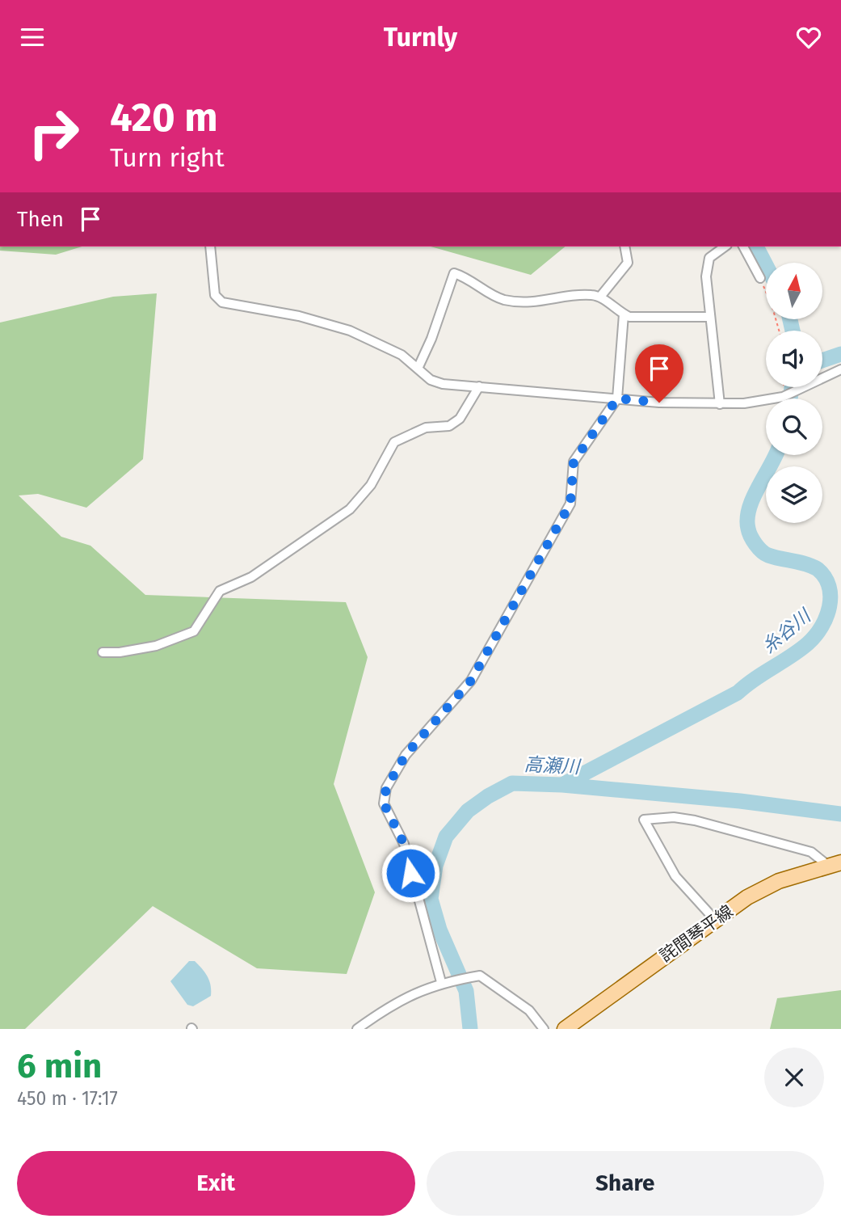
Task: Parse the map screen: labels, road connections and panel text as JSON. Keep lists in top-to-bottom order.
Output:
{
  "streets": {
    "main road": ["詫間琴平線"]
  },
  "water": ["糸谷川", "高瀬川"],
  "north": "top",
  "page": {
    "header": "Turnly",
    "turn": ["420 m", "Turn right"],
    "then": "Then",
    "heading": ["6 min", "450 m · 17:17"],
    "buttons": ["Exit", "Share"]
  }
}
